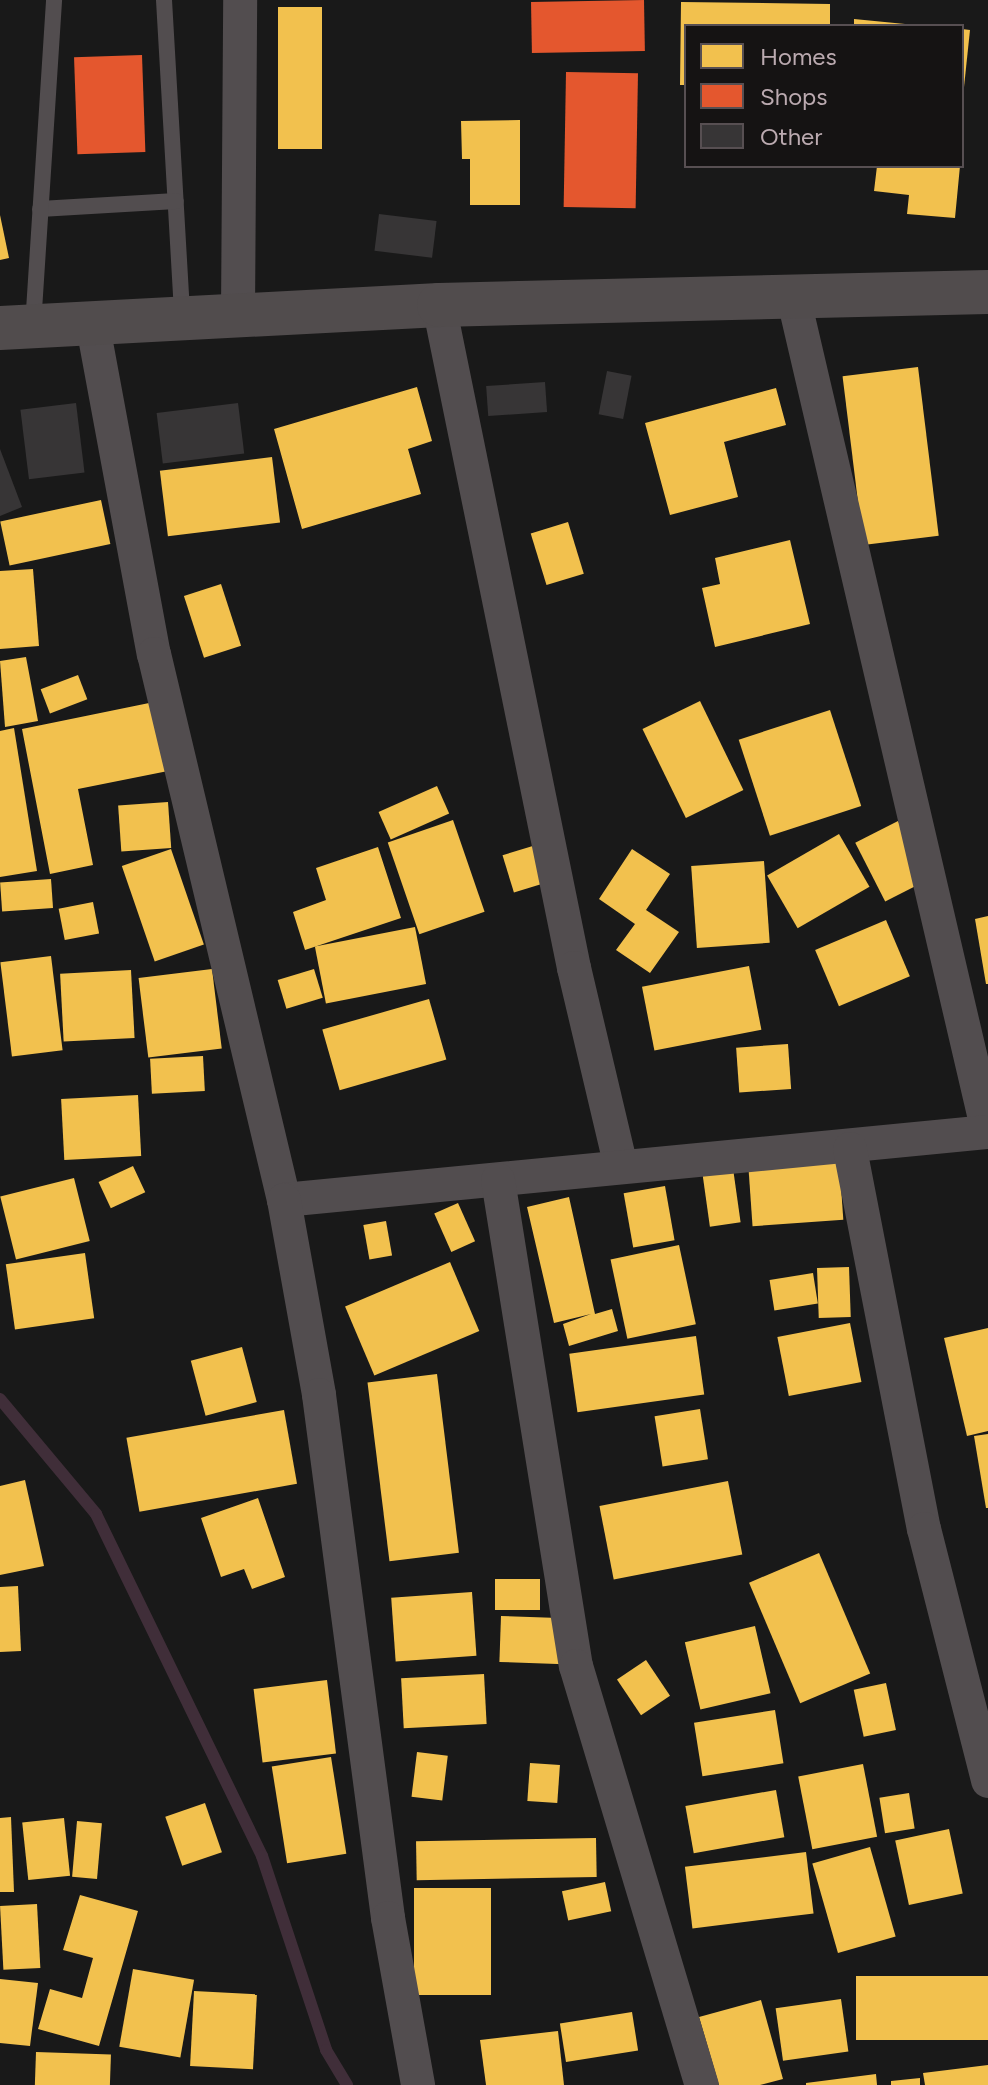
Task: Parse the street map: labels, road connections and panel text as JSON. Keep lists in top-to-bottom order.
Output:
{
  "legend": ["Homes", "Shops", "Other"]
}
